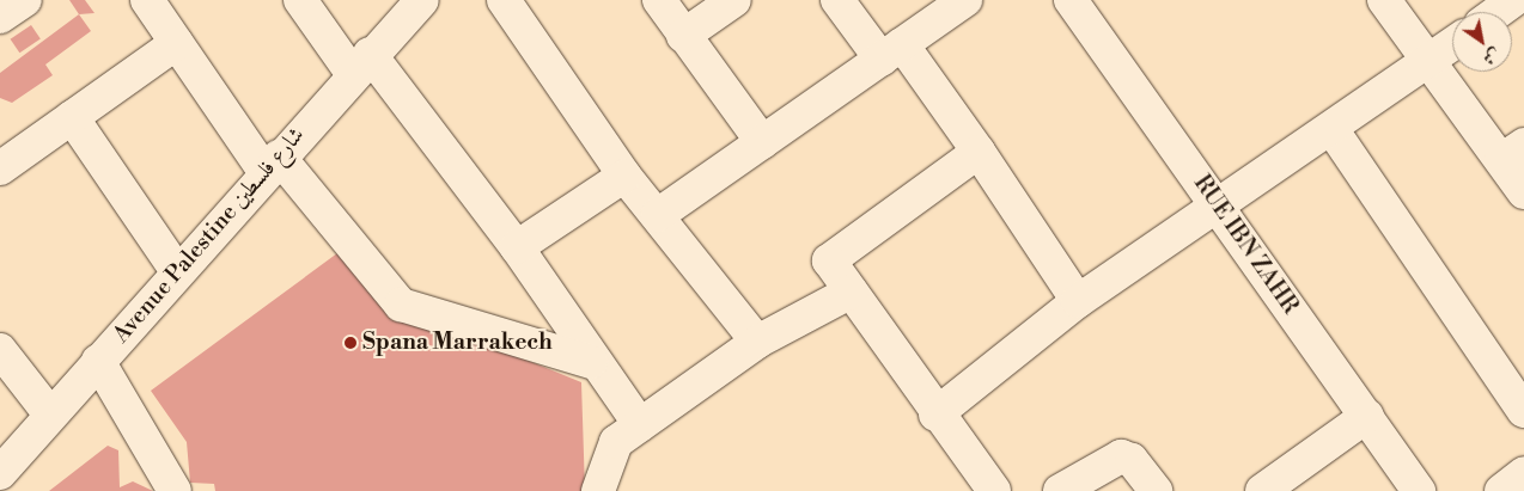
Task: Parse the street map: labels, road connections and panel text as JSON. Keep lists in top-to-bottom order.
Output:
{
  "streets": {
    "street": ["Avenue Palestine شارع فلسطين", "RUE IBN ZAHR"]
  },
  "places": ["Spana Marrakech"],
  "north": "bottom right"
}
